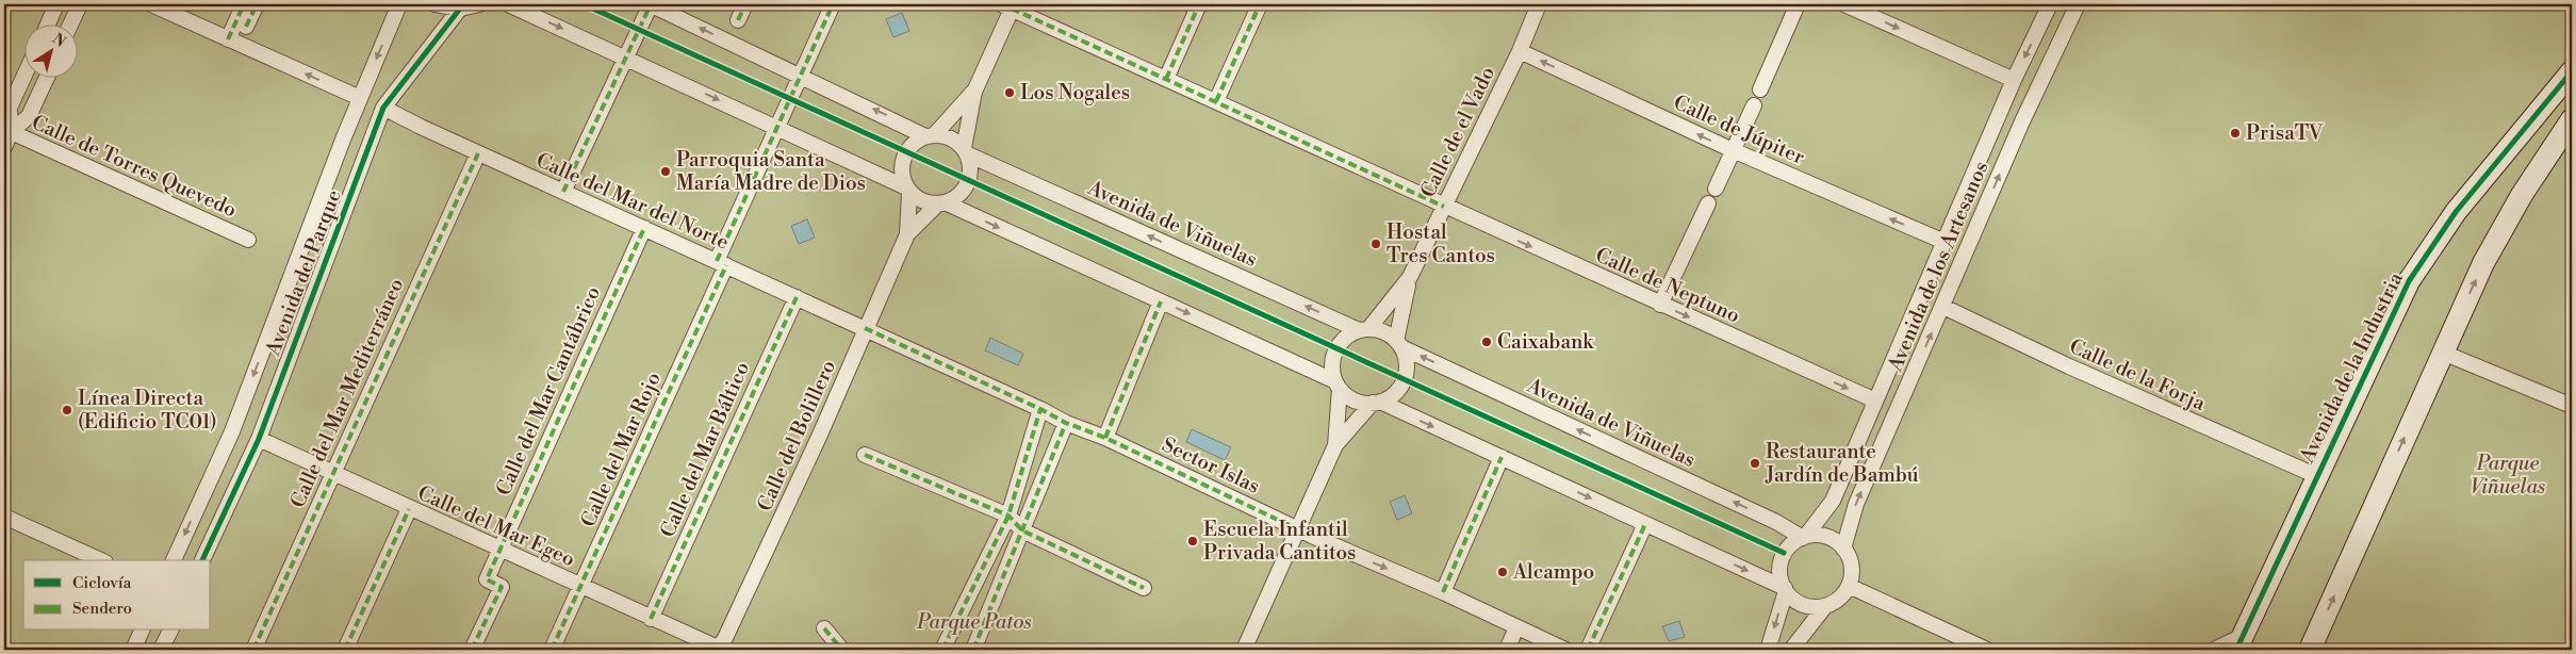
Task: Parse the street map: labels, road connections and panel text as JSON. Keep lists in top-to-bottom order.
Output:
{
  "streets": {
    "street": [
      "Calle de Júpiter",
      "Calle de el Vado",
      "Calle de Torres Quevedo",
      "Calle del Mar del Norte",
      "Avenida de Viñuelas",
      "Avenida de los Artesanos",
      "Avenida del Parque",
      "Calle de Neptuno",
      "Avenida de la Industria",
      "Calle de la Forja",
      "Calle del Mar Cantábrico",
      "Calle del Mar Mediterráneo",
      "Calle del Bolillero",
      "Calle del Mar Rojo",
      "Calle del Mar Báltico",
      "Sector Islas",
      "Calle del Mar Egeo"
    ]
  },
  "crossings": [
    ["Calle de Júpiter", "Calle de el Vado"],
    ["Calle de Júpiter", "Avenida de los Artesanos"],
    ["Calle de el Vado", "Calle de Neptuno"],
    ["Calle del Mar del Norte", "Avenida del Parque"],
    ["Calle del Mar del Norte", "Calle del Mar Cantábrico"],
    ["Calle del Mar del Norte", "Calle del Mar Mediterráneo"],
    ["Calle del Mar del Norte", "Calle del Bolillero"],
    ["Calle del Mar del Norte", "Calle del Mar Rojo"],
    ["Calle del Mar del Norte", "Calle del Mar Báltico"],
    ["Calle del Mar del Norte", "Sector Islas"],
    ["Avenida de Viñuelas", "Avenida de los Artesanos"],
    ["Avenida de los Artesanos", "Calle de Neptuno"],
    ["Avenida de los Artesanos", "Calle de la Forja"],
    ["Avenida del Parque", "Calle del Mar Egeo"],
    ["Avenida de la Industria", "Calle de la Forja"],
    ["Calle del Mar Cantábrico", "Calle del Mar Egeo"],
    ["Calle del Mar Mediterráneo", "Calle del Mar Egeo"],
    ["Calle del Bolillero", "Sector Islas"],
    ["Calle del Bolillero", "Calle del Mar Egeo"],
    ["Calle del Mar Rojo", "Calle del Mar Egeo"],
    ["Calle del Mar Báltico", "Calle del Mar Egeo"]
  ],
  "one_way": ["Calle de Júpiter", "Calle de Neptuno"],
  "parks": ["Parque Viñuelas", "Parque Patos"],
  "places": [
    "Los Nogales",
    "PrisaTV",
    "Parroquia Santa María Madre de Dios",
    "Hostal Tres Cantos",
    "Caixabank",
    "Línea Directa (Edificio TC01)",
    "Restaurante Jardín de Bambú",
    "Escuela Infantil Privada Cantitos",
    "Alcampo"
  ],
  "legend": ["Ciclovía", "Sendero"],
  "north": "top right"
}
